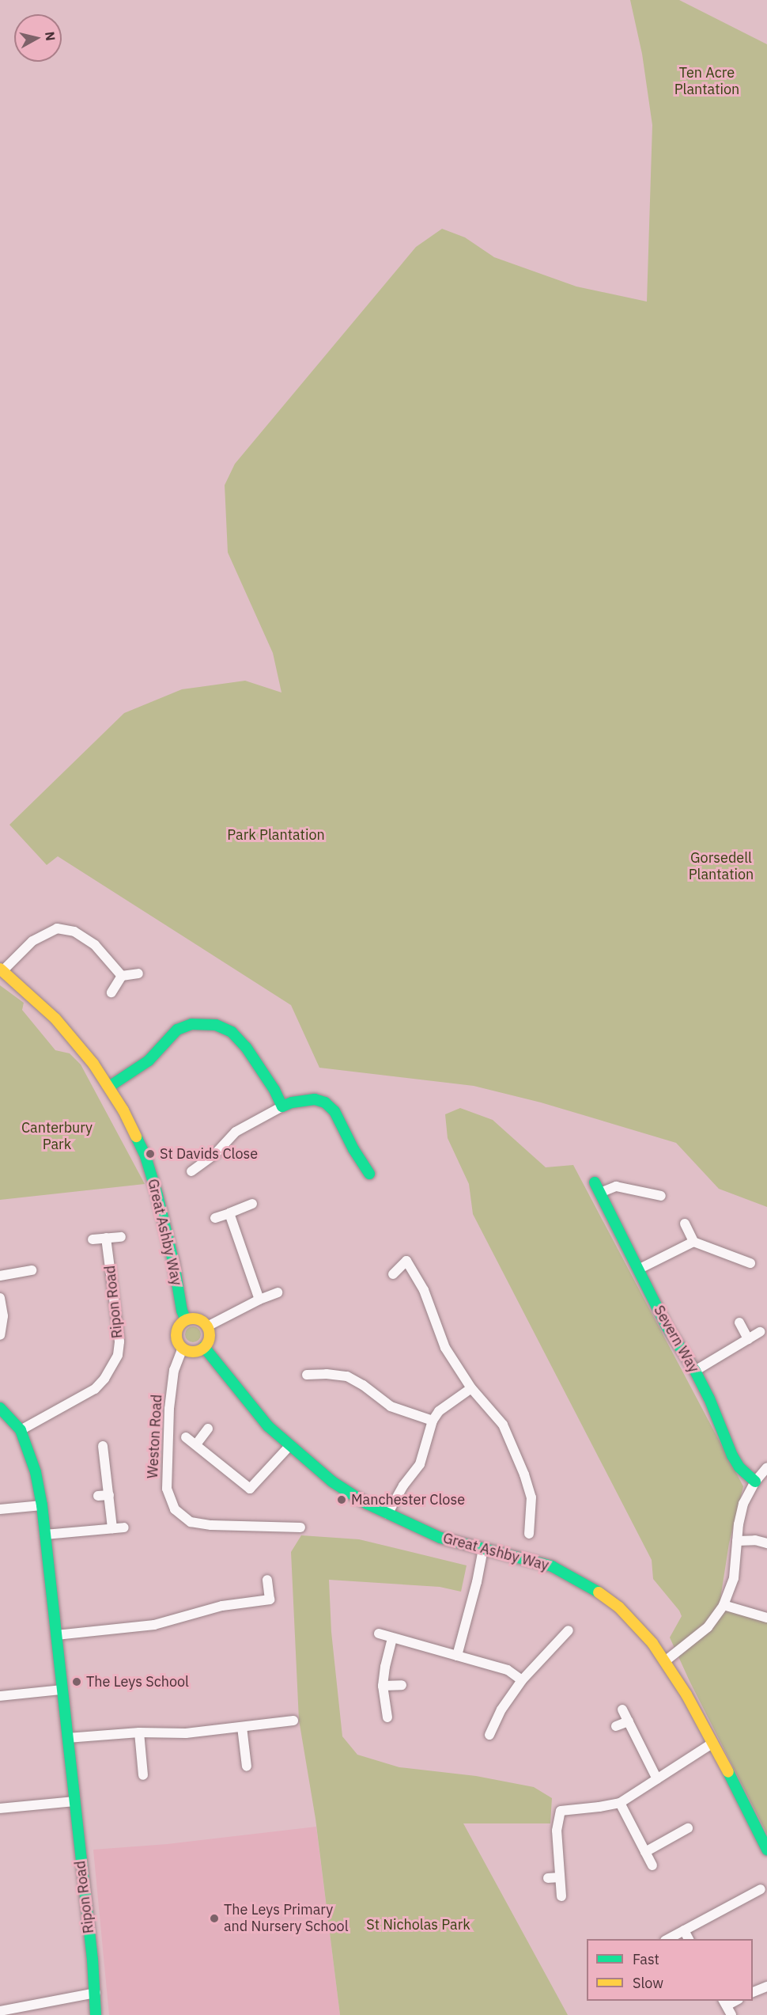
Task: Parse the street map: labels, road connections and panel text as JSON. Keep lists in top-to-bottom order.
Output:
{
  "streets": {
    "street": [
      "Great Ashby Way",
      "Ripon Road",
      "Severn Way",
      "Weston Road"
    ]
  },
  "crossings": [
    ["Great Ashby Way", "Weston Road"]
  ],
  "parks": [
    "Ten Acre Plantation",
    "Park Plantation",
    "Gorsedell Plantation",
    "Canterbury Park",
    "St Nicholas Park"
  ],
  "places": [
    "St Davids Close",
    "Manchester Close",
    "The Leys School",
    "The Leys Primary and Nursery School"
  ],
  "legend": ["Fast", "Slow"],
  "north": "right"
}
